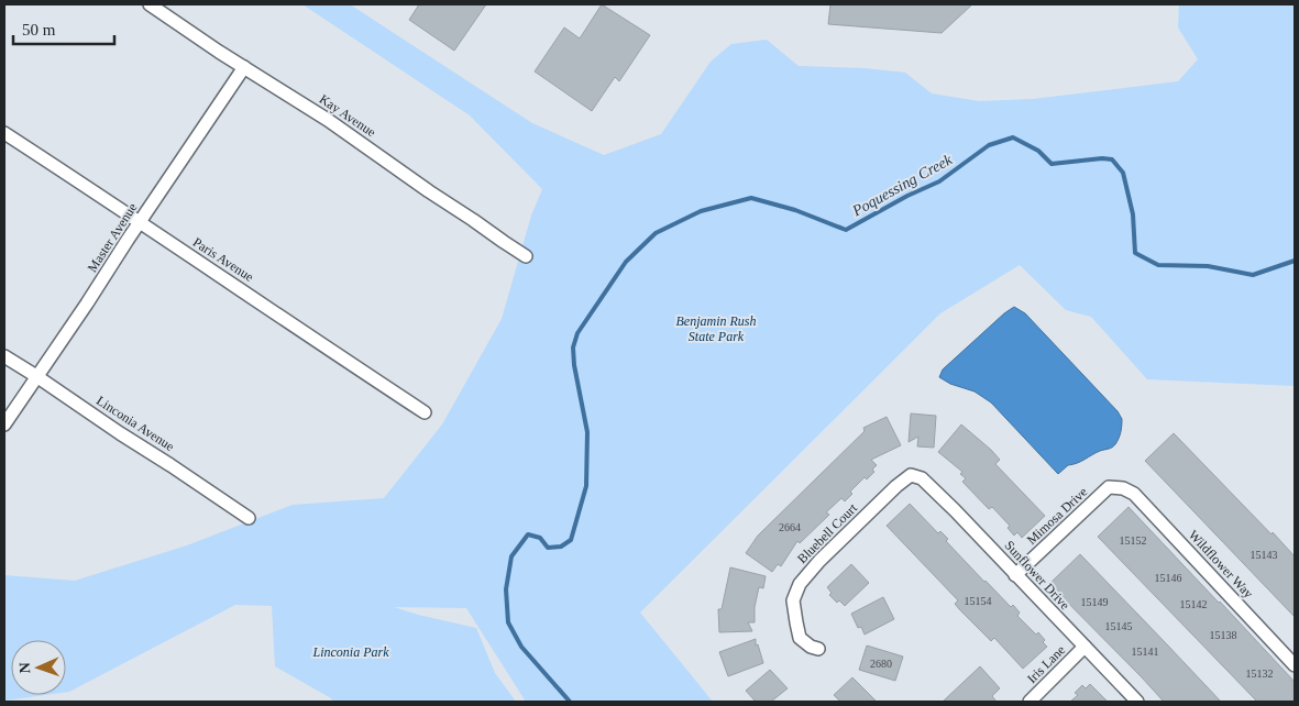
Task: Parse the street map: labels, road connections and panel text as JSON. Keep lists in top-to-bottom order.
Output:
{
  "streets": {
    "street": [
      "Kay Avenue",
      "Master Avenue",
      "Paris Avenue",
      "Linconia Avenue",
      "Mimosa Drive",
      "Bluebell Court",
      "Wildflower Way",
      "Sunflower Drive",
      "Iris Lane"
    ]
  },
  "crossings": [
    ["Kay Avenue", "Master Avenue"],
    ["Master Avenue", "Paris Avenue"],
    ["Master Avenue", "Linconia Avenue"],
    ["Mimosa Drive", "Wildflower Way"],
    ["Mimosa Drive", "Sunflower Drive"],
    ["Bluebell Court", "Sunflower Drive"],
    ["Sunflower Drive", "Iris Lane"]
  ],
  "water": ["Poquessing Creek"],
  "parks": ["Benjamin Rush State Park", "Linconia Park"],
  "house_numbers": [
    "2664",
    "15152",
    "15143",
    "15146",
    "15154",
    "15149",
    "15142",
    "15145",
    "15138",
    "15141",
    "2680",
    "15132"
  ],
  "scale_bar": "50 m",
  "north": "left"
}
